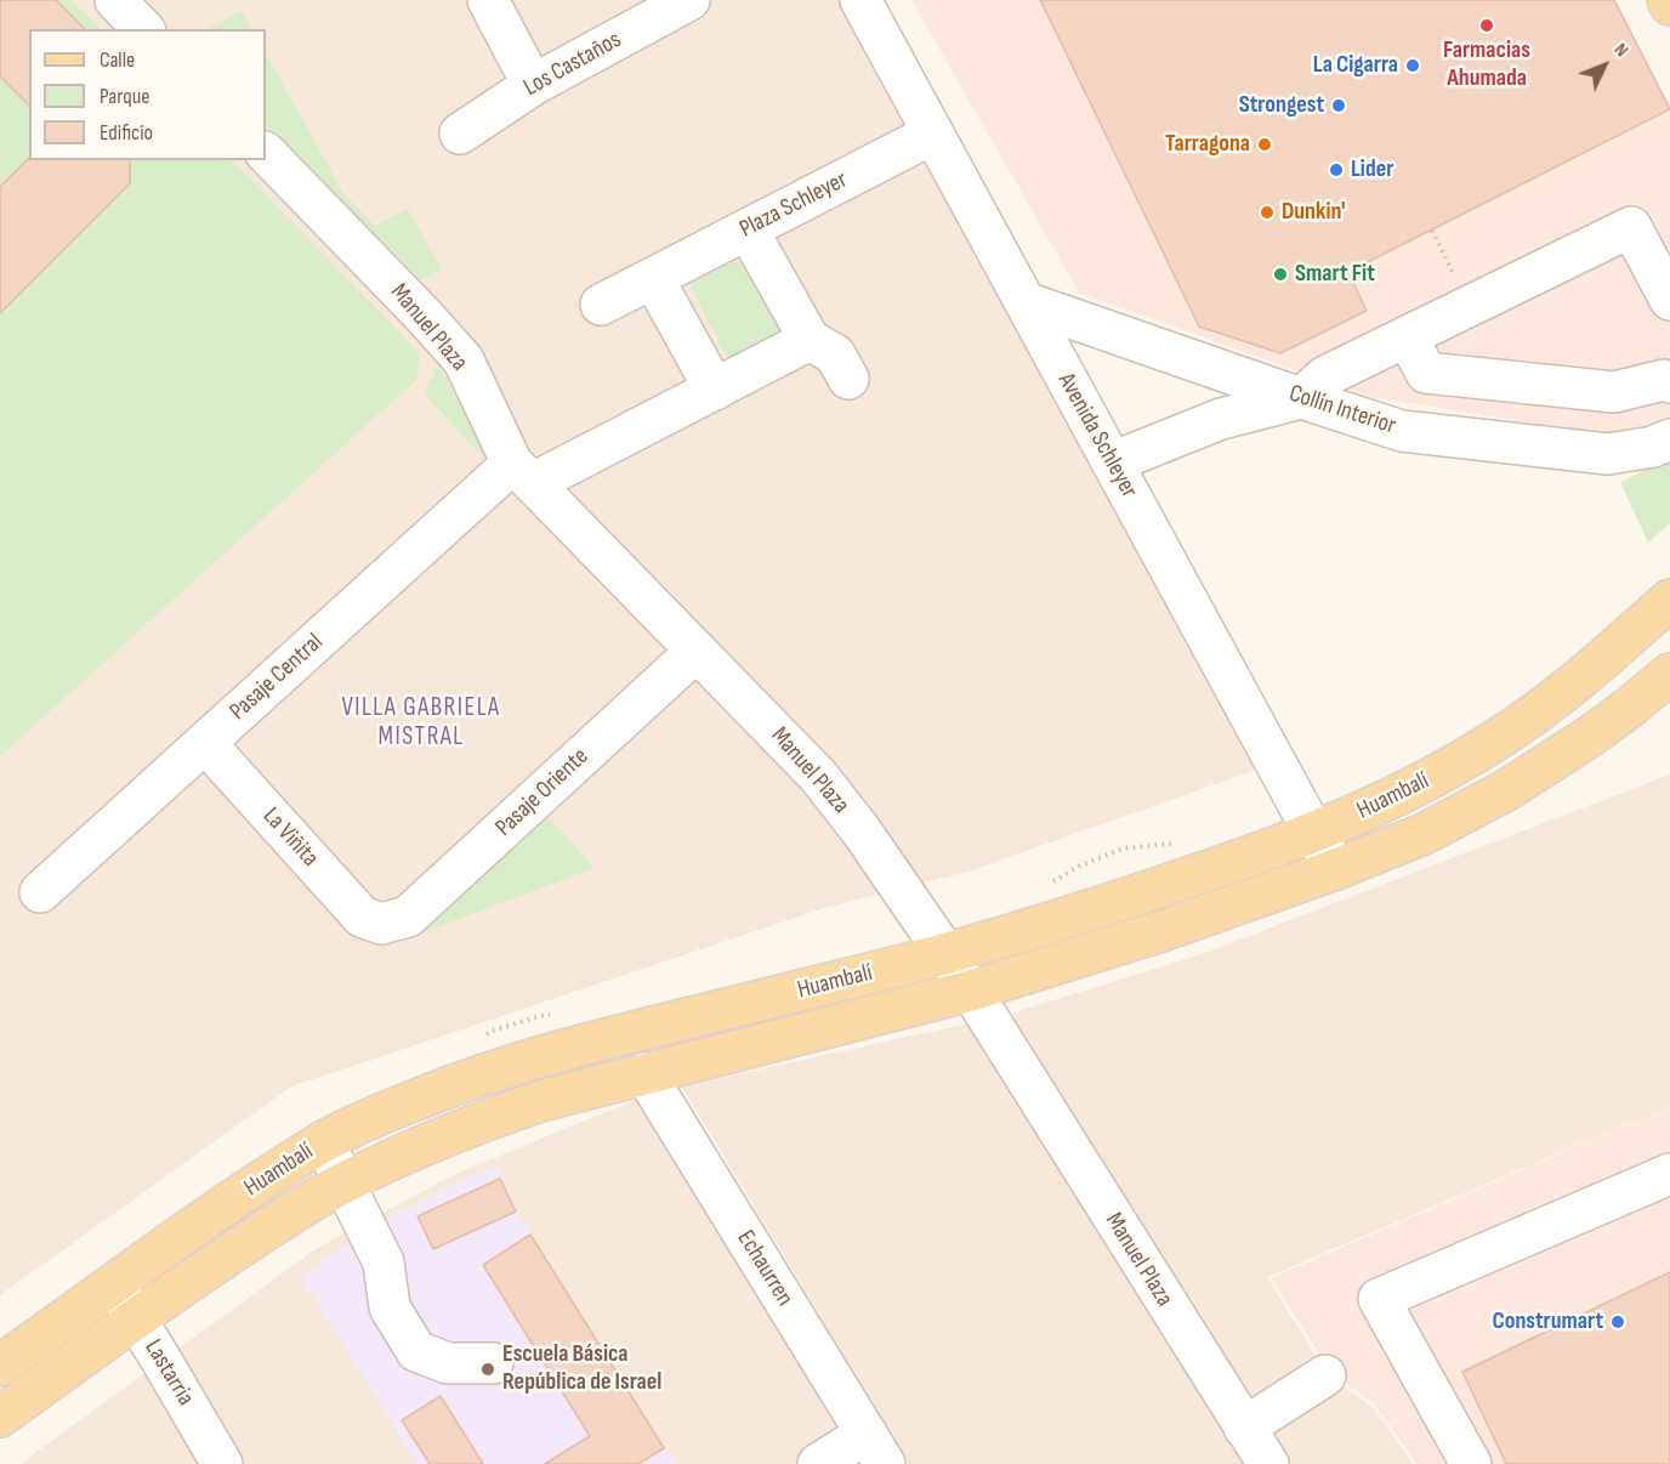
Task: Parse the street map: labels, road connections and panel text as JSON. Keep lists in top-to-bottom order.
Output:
{
  "streets": {
    "main road": ["Huambalí"],
    "street": [
      "Los Castaños",
      "Plaza Schleyer",
      "Manuel Plaza",
      "Collín Interior",
      "Avenida Schleyer",
      "Pasaje Central",
      "Pasaje Oriente",
      "La Viñita",
      "Echaurren",
      "Lastarria"
    ]
  },
  "crossings": [
    ["Plaza Schleyer", "Avenida Schleyer"],
    ["Manuel Plaza", "Pasaje Central"],
    ["Manuel Plaza", "Pasaje Oriente"],
    ["Manuel Plaza", "Huambalí"],
    ["Collín Interior", "Avenida Schleyer"],
    ["Avenida Schleyer", "Huambalí"],
    ["Pasaje Central", "La Viñita"],
    ["Pasaje Oriente", "La Viñita"],
    ["Huambalí", "Echaurren"],
    ["Huambalí", "Lastarria"]
  ],
  "districts": ["VILLA GABRIELA MISTRAL"],
  "places": [
    "Farmacias Ahumada",
    "La Cigarra",
    "Strongest",
    "Tarragona",
    "Lider",
    "Dunkin'",
    "Smart Fit",
    "Construmart",
    "Escuela Básica República de Israel"
  ],
  "legend": ["Calle", "Parque", "Edificio"],
  "north": "top right"
}
